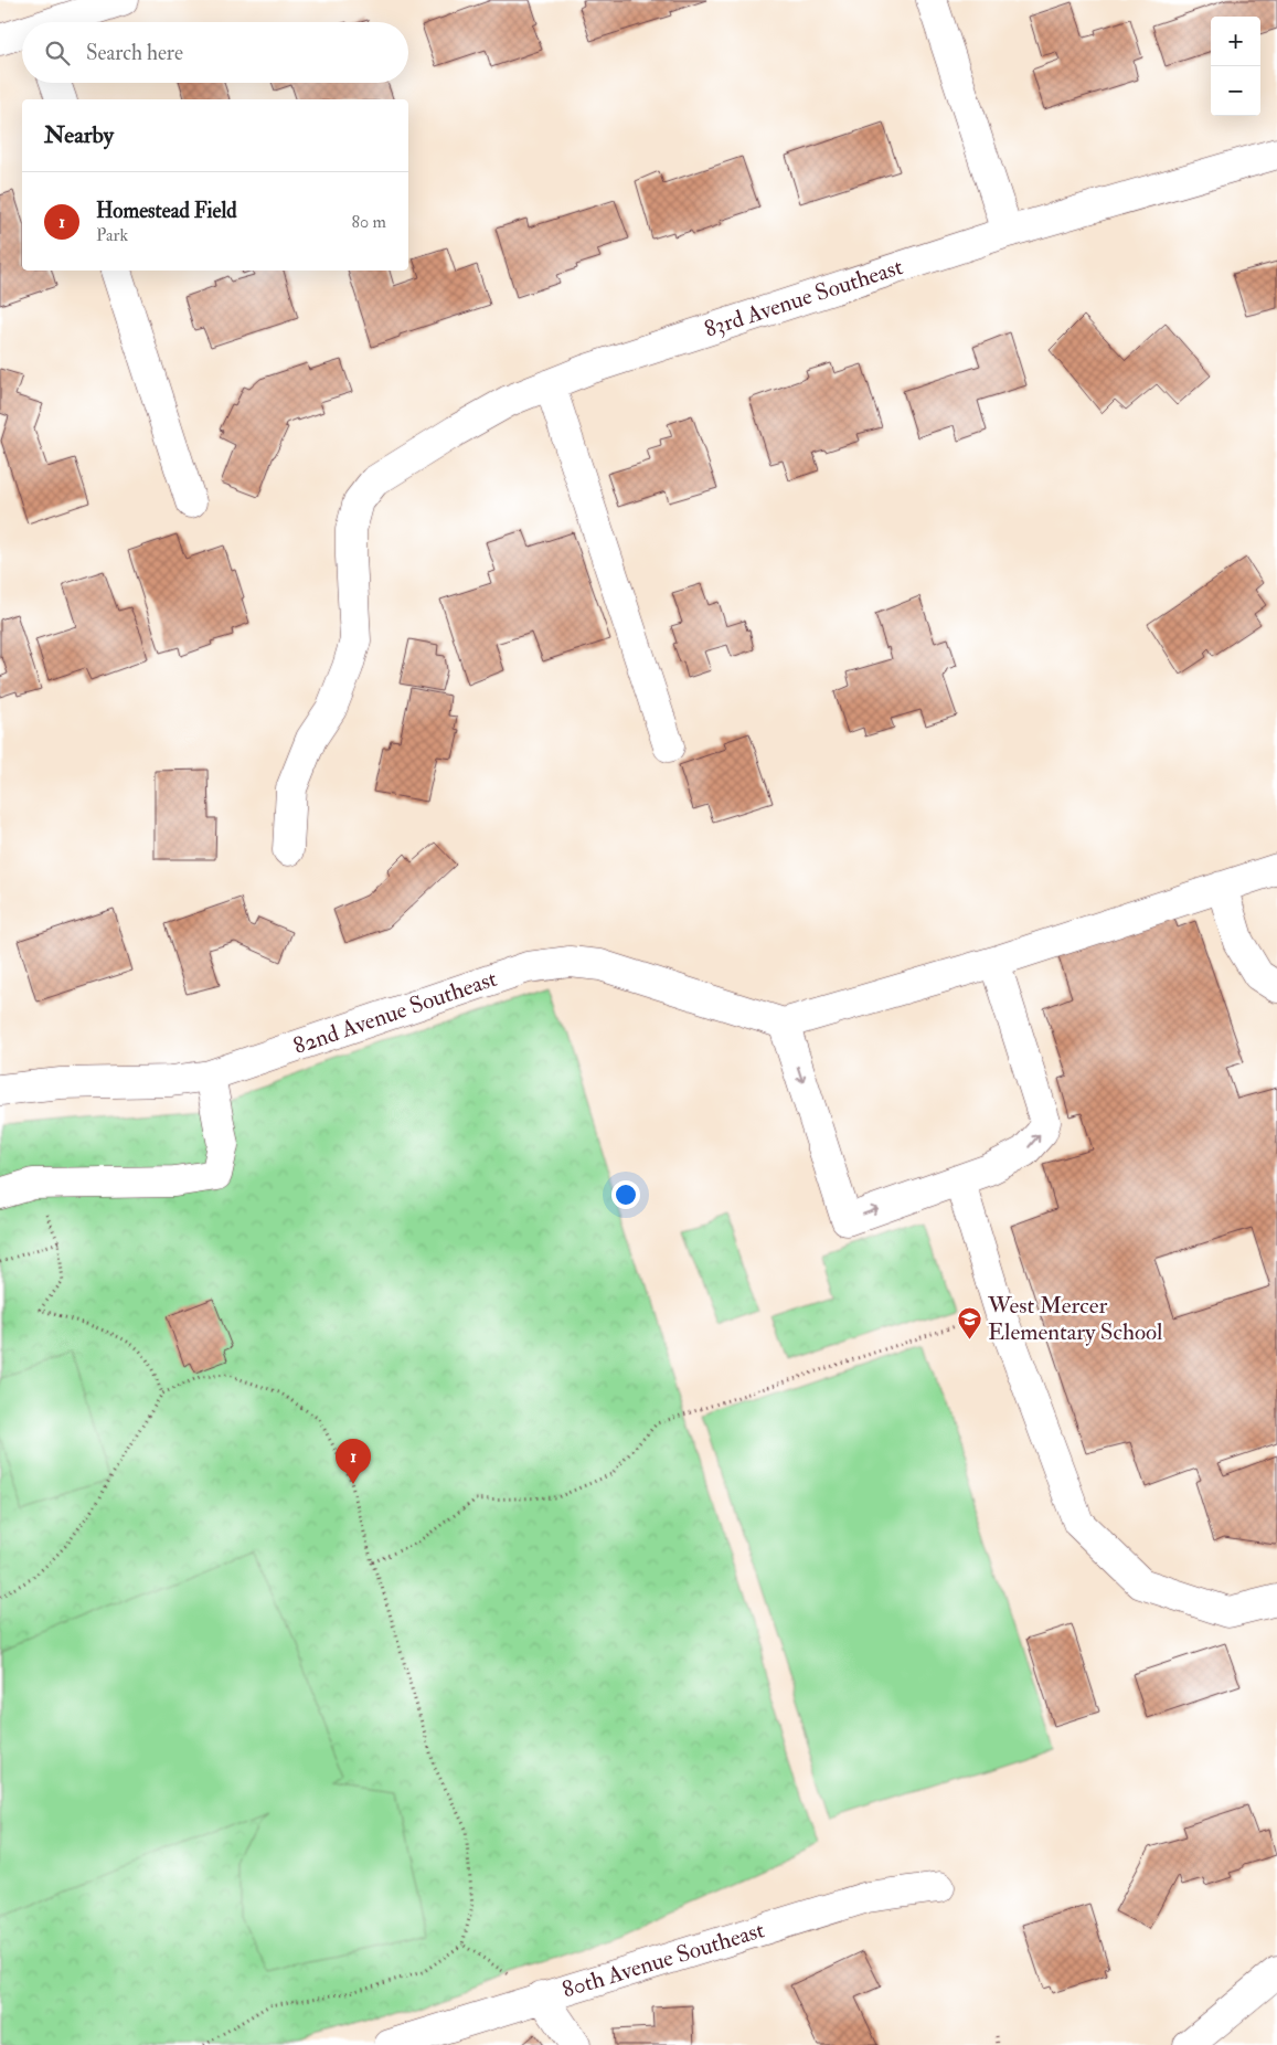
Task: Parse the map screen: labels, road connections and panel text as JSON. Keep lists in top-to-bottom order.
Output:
{
  "streets": {
    "street": ["83rd Avenue Southeast", "82nd Avenue Southeast", "80th Avenue Southeast"]
  },
  "places": {
    "school or university": ["West Mercer Elementary School"]
  },
  "page": {
    "map_buttons": ["+", "−"],
    "search": "Search here",
    "heading": "Nearby",
    "list": [
      {
        "mark": "1",
        "name": "Homestead Field",
        "note": "Park",
        "value": "80 m"
      }
    ],
    "pins": "1"
  }
}
